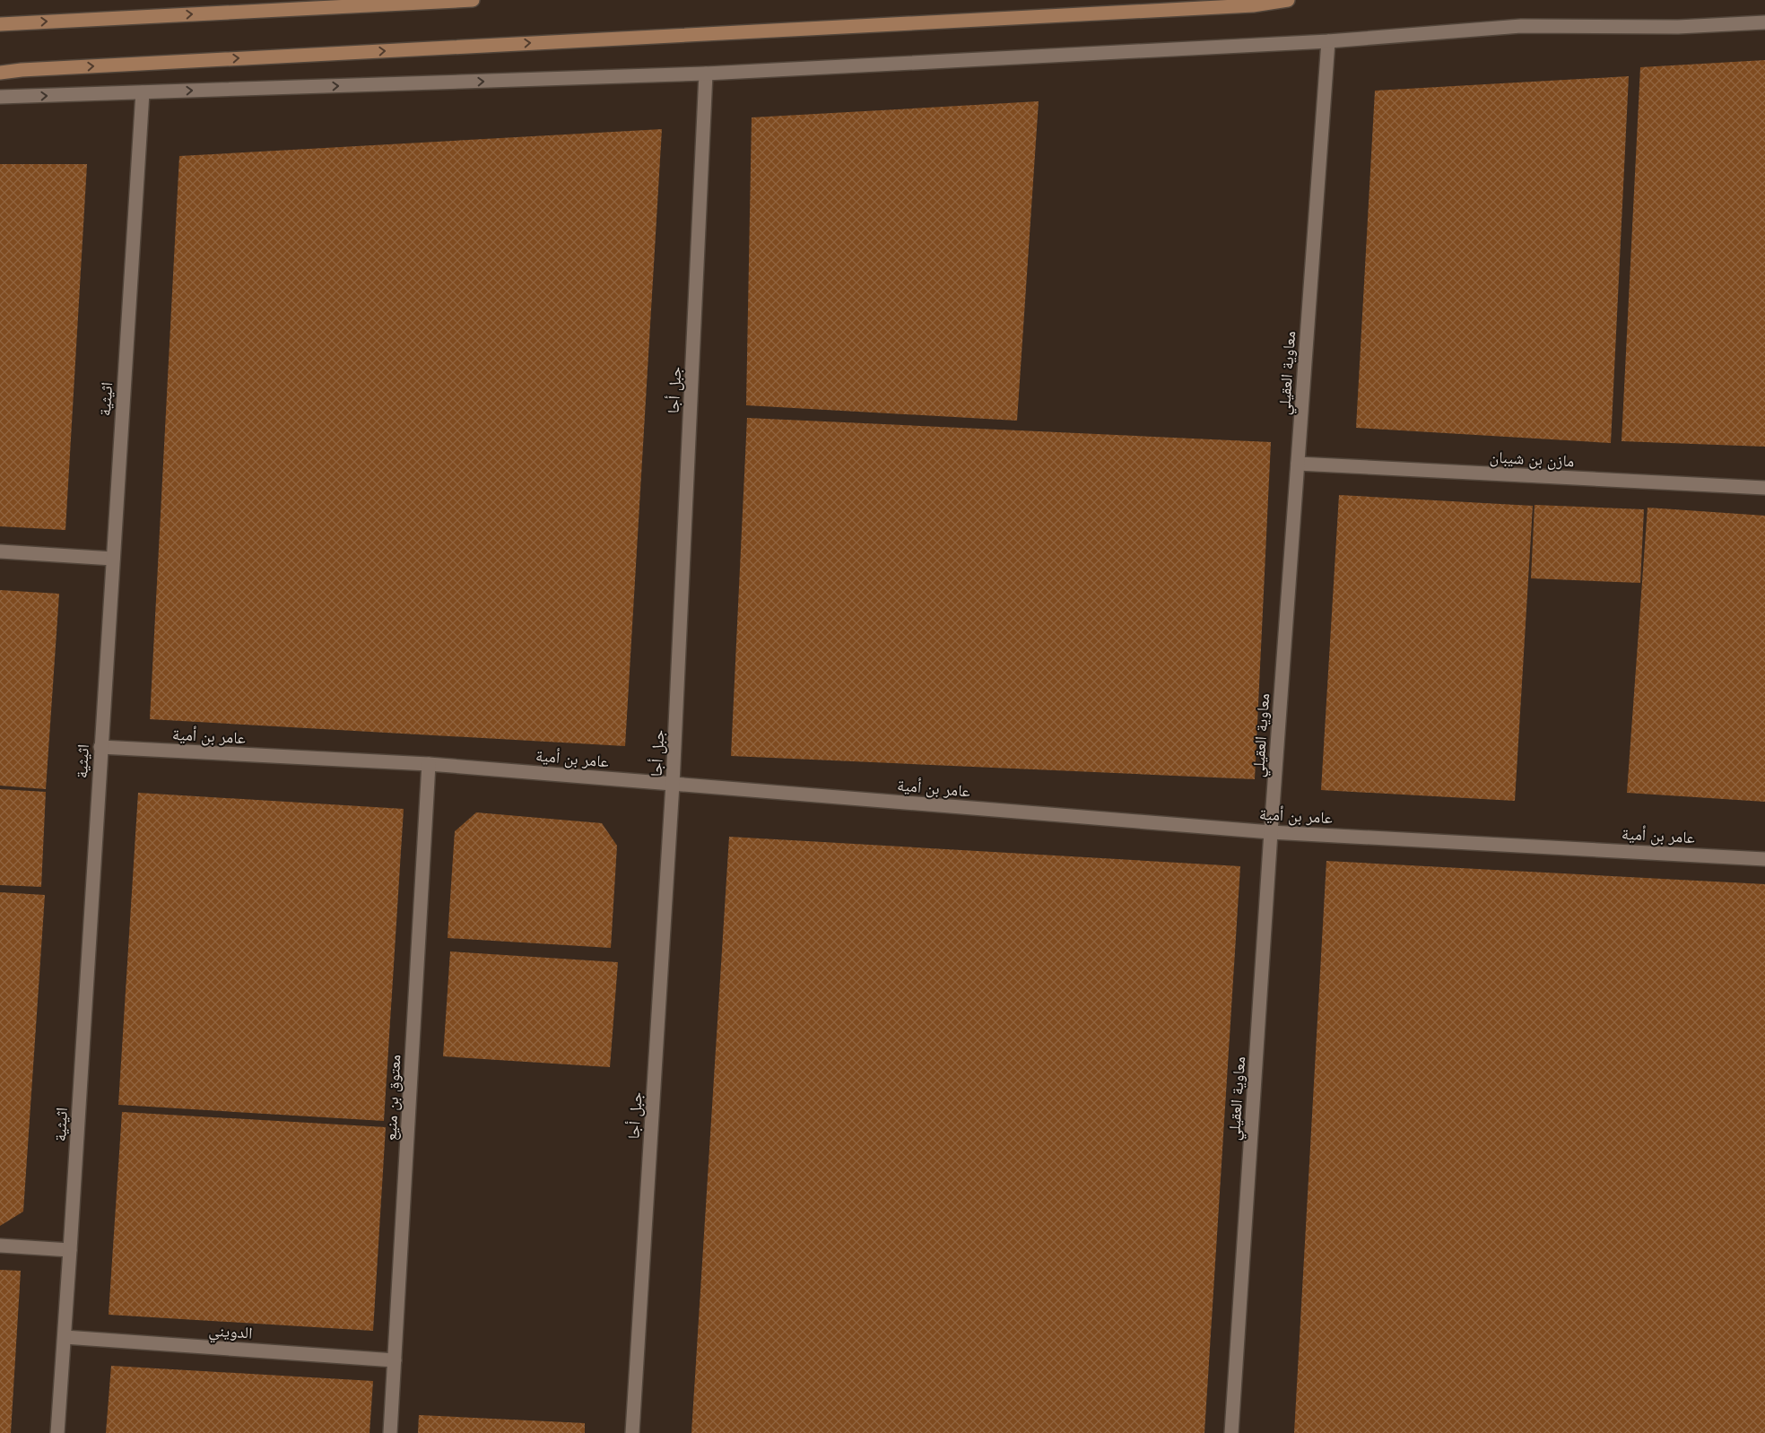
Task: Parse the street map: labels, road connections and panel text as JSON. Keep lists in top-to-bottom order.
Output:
{
  "streets": {
    "street": [
      "معاوية العقيلي",
      "جبل أجا",
      "اثيثية",
      "مازن بن شيبان",
      "عامر بن أمية",
      "معتوق بن منيع",
      "الدويني"
    ]
  },
  "crossings": [
    ["معاوية العقيلي", "مازن بن شيبان"],
    ["معاوية العقيلي", "عامر بن أمية"],
    ["جبل أجا", "عامر بن أمية"],
    ["اثيثية", "عامر بن أمية"],
    ["اثيثية", "الدويني"],
    ["عامر بن أمية", "معتوق بن منيع"],
    ["معتوق بن منيع", "الدويني"]
  ]
}
